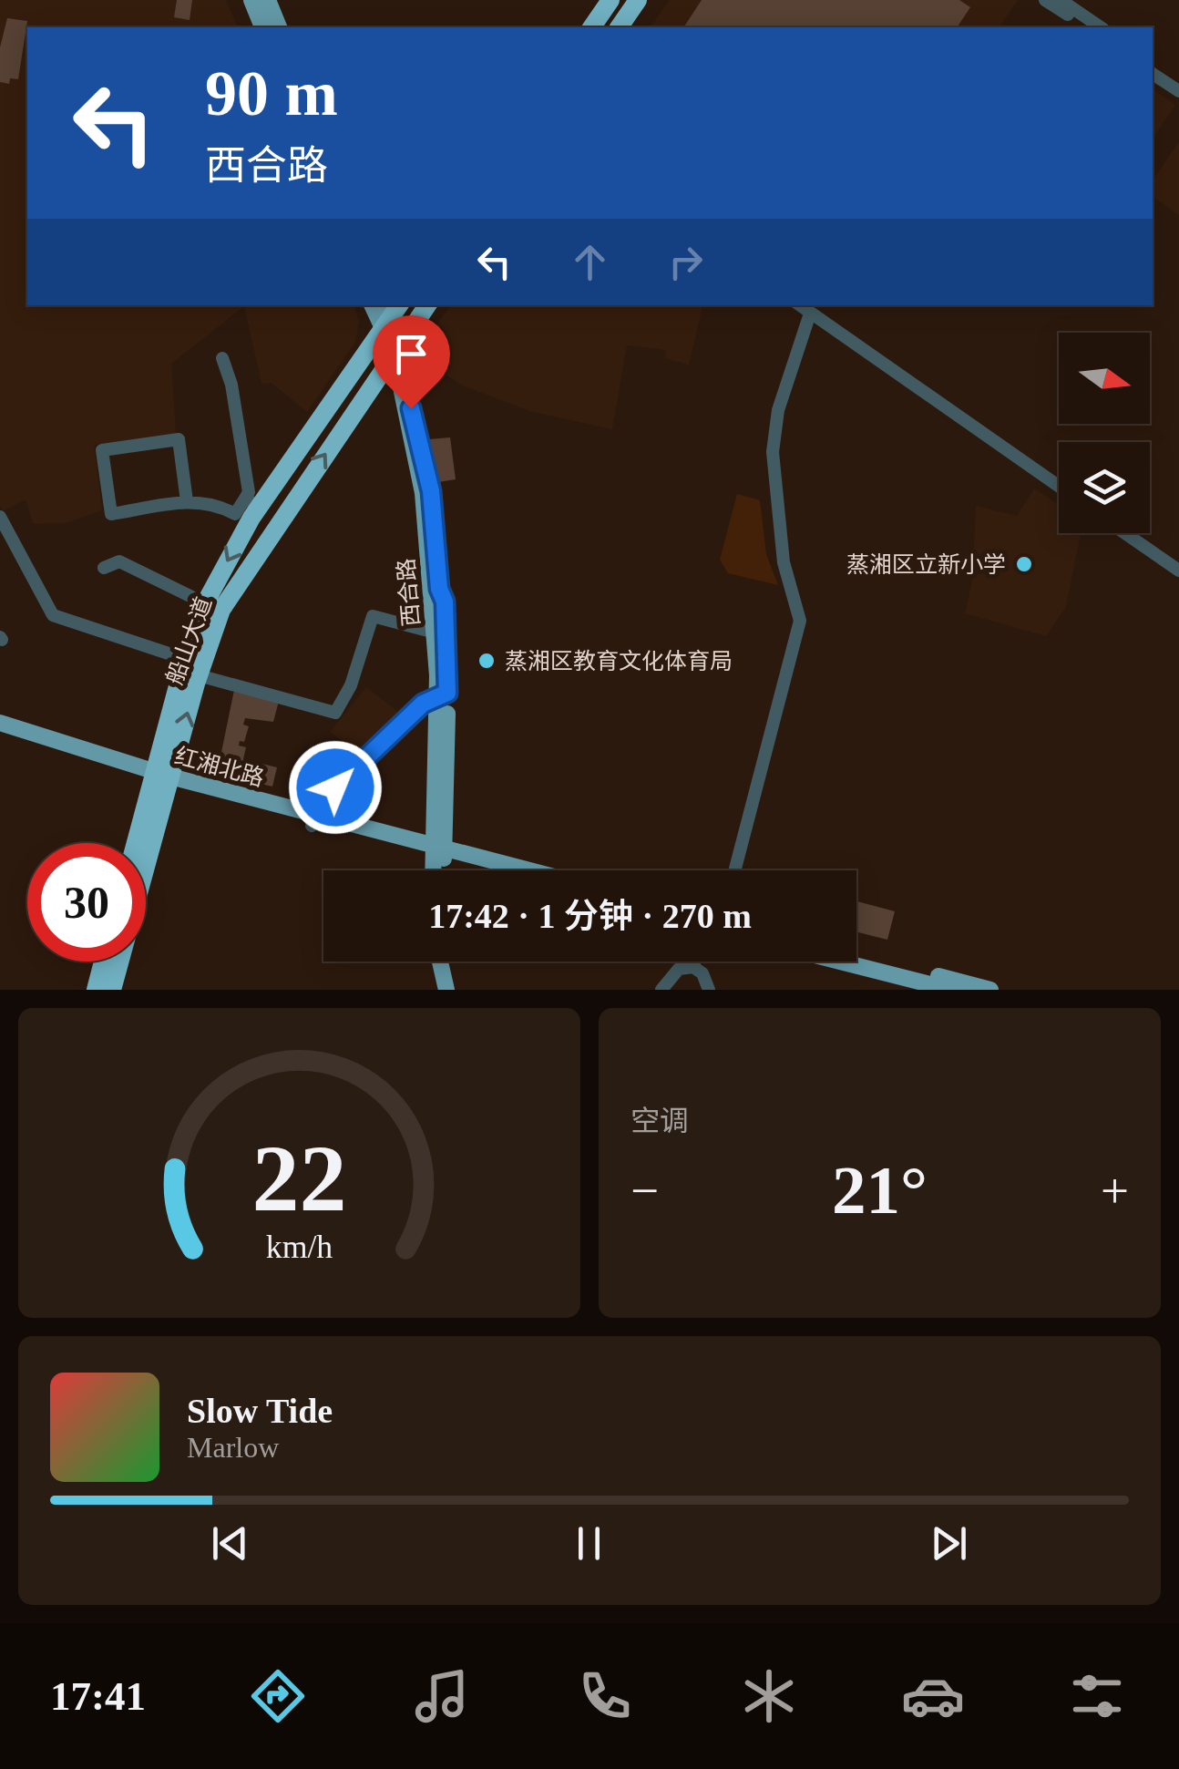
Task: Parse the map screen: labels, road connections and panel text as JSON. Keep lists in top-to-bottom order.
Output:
{
  "streets": {
    "highway": ["船山大道"],
    "main road": ["西合路", "红湘北路"]
  },
  "crossings": [
    ["西合路", "船山大道"],
    ["西合路", "红湘北路"],
    ["船山大道", "红湘北路"]
  ],
  "places": ["蒸湘区立新小学", "蒸湘区教育文化体育局"],
  "north": "right",
  "page": {
    "turn": ["90 m", "西合路"],
    "limit": "30",
    "trip": "17:42 · 1 分钟 · 270 m",
    "tile": "空调",
    "heat": ["−", "21°", "+"],
    "song": ["Slow Tide", "Marlow"],
    "tabs": "17:41",
    "gauge": ["22", "km/h"]
  }
}
